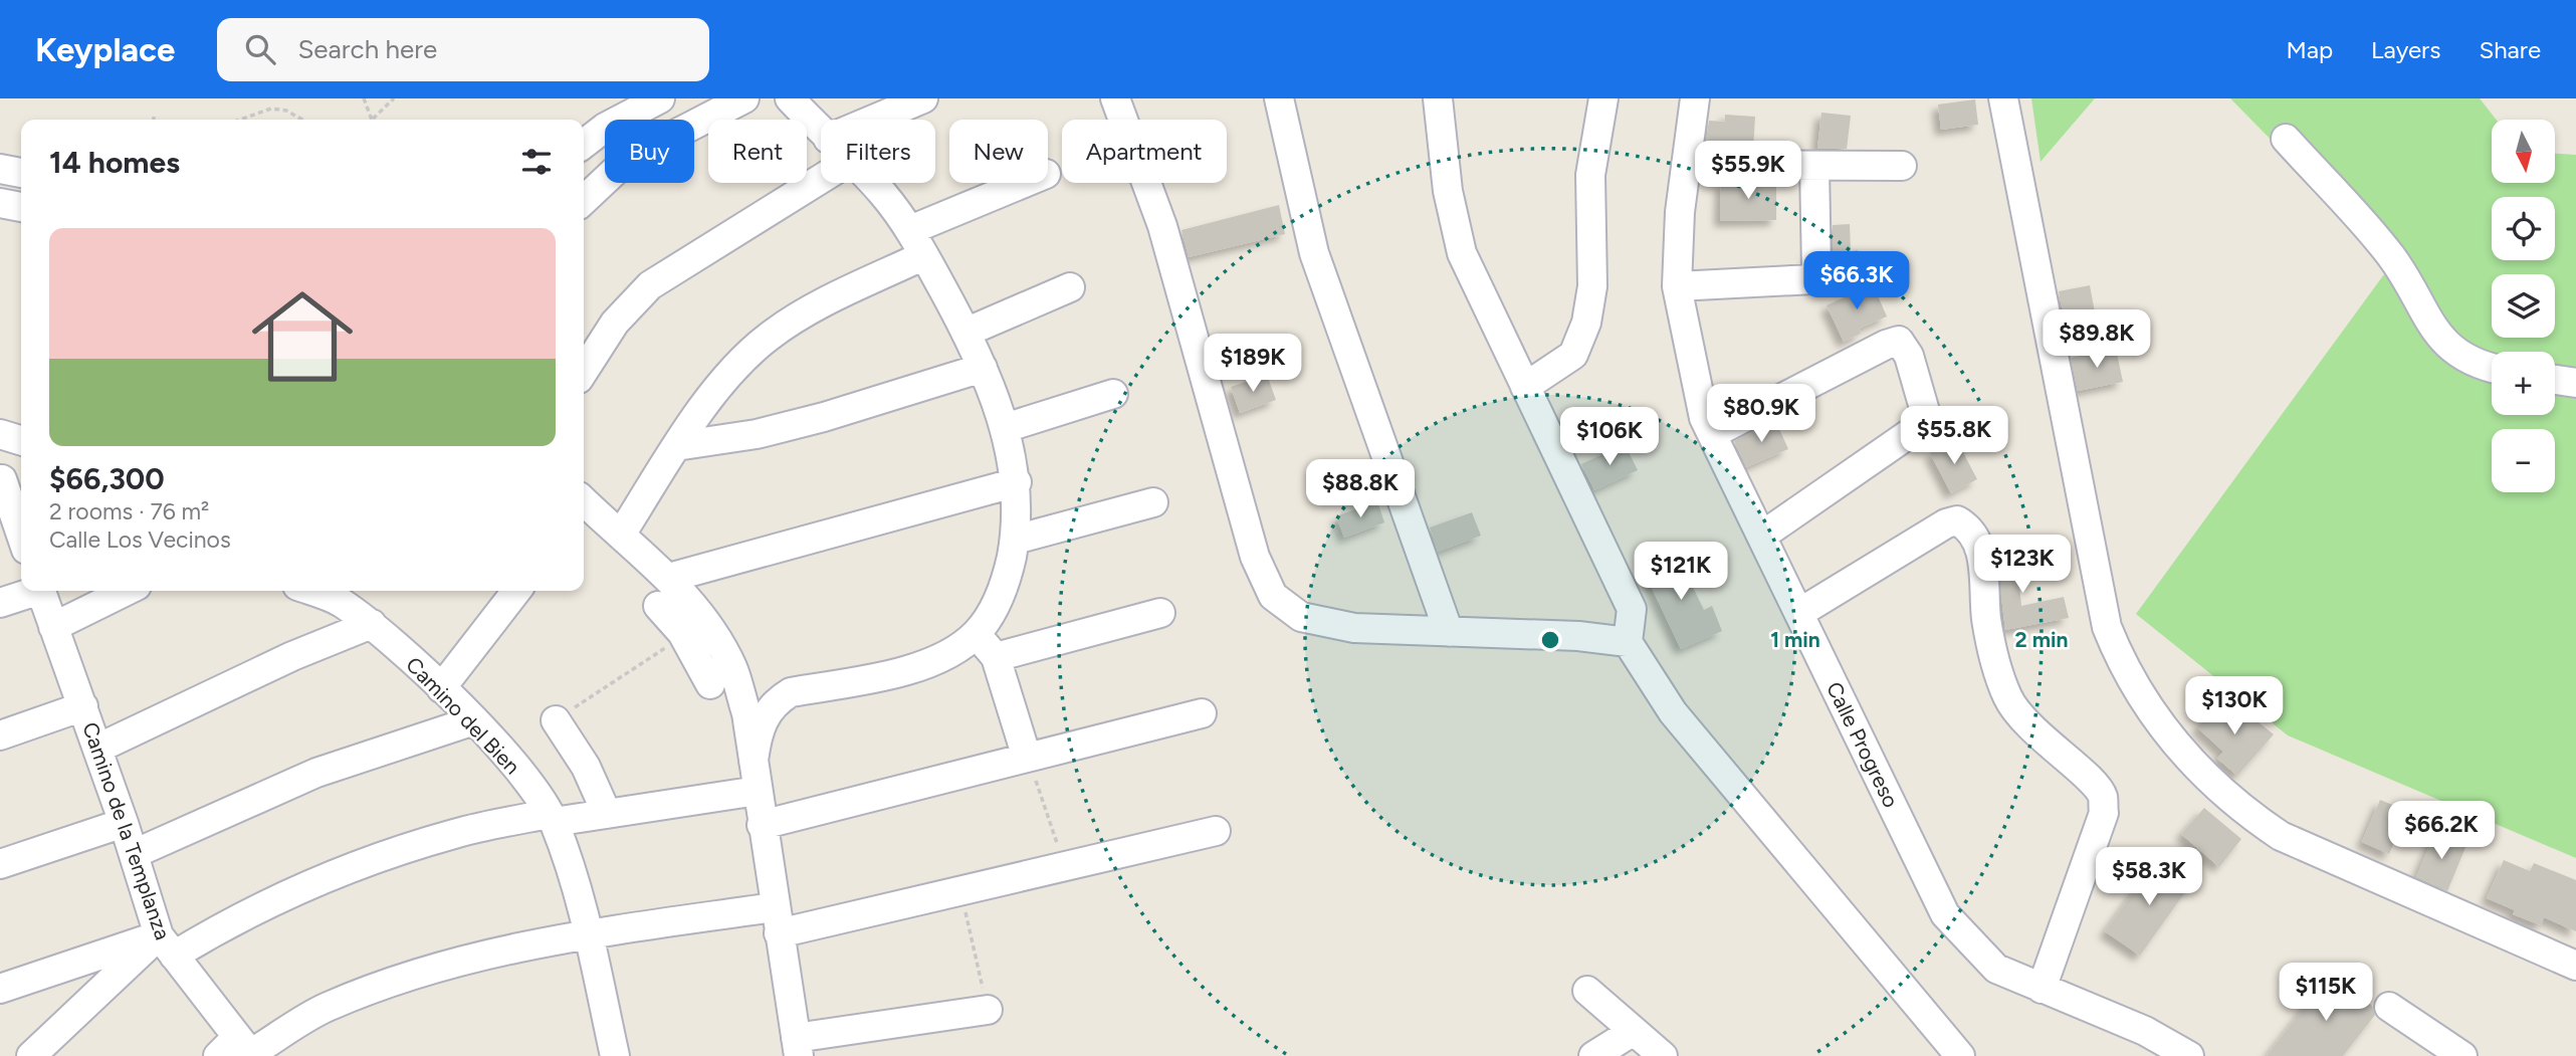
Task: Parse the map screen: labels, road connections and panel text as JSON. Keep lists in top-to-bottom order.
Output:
{
  "streets": {
    "street": ["Camino del Bien", "Calle Progreso", "Camino de la Templanza"]
  },
  "north": "bottom",
  "page": {
    "header": "Keyplace",
    "search": "Search here",
    "nav": ["Map", "Layers", "Share"],
    "map_buttons": ["+", "−"],
    "chip": [
      "Buy",
      "Rent",
      "Filters",
      "New",
      "Apartment"
    ],
    "heading": "14 homes",
    "price": [
      "$55.9K",
      "$66.3K",
      "$89.8K",
      "$189K",
      "$80.9K",
      "$55.8K",
      "$106K",
      "$88.8K",
      "$123K",
      "$121K",
      "$130K",
      "$66.2K",
      "$58.3K",
      "$115K"
    ],
    "list": [
      {
        "name": "$66,300",
        "note": "2 rooms · 76 m² · Calle Los Vecinos"
      }
    ]
  },
  "rings": ["1 min", "2 min"]
}
